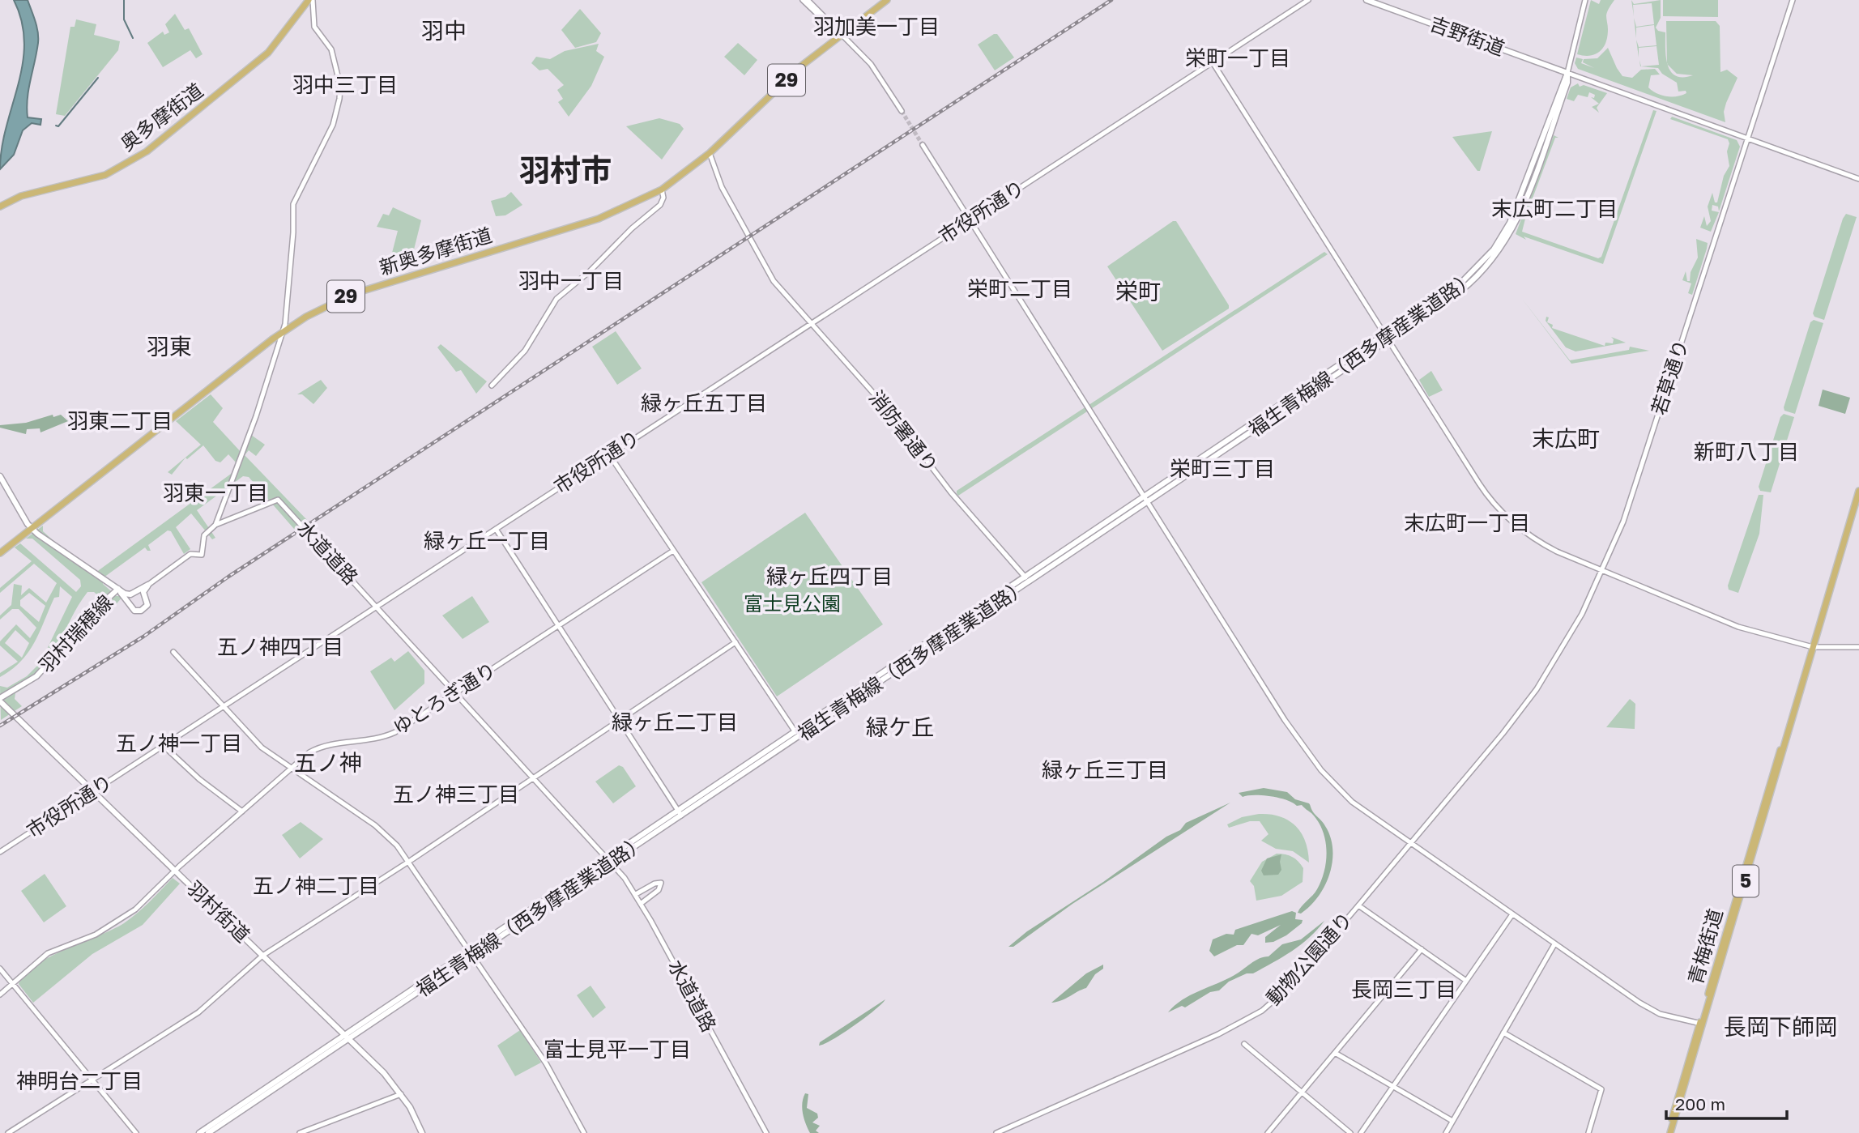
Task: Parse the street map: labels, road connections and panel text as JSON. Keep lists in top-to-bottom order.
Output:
{
  "streets": {
    "main road": [
      "吉野街道",
      "29",
      "奥多摩街道",
      "新奥多摩街道",
      "福生青梅線（西多摩産業道路）",
      "羽村瑞穂線",
      "5",
      "羽村街道",
      "青梅街道"
    ],
    "street": [
      "市役所通り",
      "若草通り",
      "消防署通り",
      "水道道路",
      "ゆとろぎ通り",
      "動物公園通り"
    ]
  },
  "crossings": [
    ["吉野街道", "福生青梅線（西多摩産業道路）"],
    ["市役所通り", "消防署通り"],
    ["市役所通り", "水道道路"],
    ["市役所通り", "羽村街道"],
    ["新奥多摩街道", "消防署通り"],
    ["新奥多摩街道", "羽村瑞穂線"],
    ["福生青梅線（西多摩産業道路）", "消防署通り"],
    ["福生青梅線（西多摩産業道路）", "水道道路"],
    ["福生青梅線（西多摩産業道路）", "羽村街道"],
    ["若草通り", "動物公園通り"],
    ["水道道路", "ゆとろぎ通り"],
    ["羽村瑞穂線", "羽村街道"],
    ["ゆとろぎ通り", "羽村街道"]
  ],
  "districts": [
    "羽加美一丁目",
    "羽中",
    "栄町一丁目",
    "羽中三丁目",
    "羽村市",
    "末広町二丁目",
    "羽中一丁目",
    "栄町二丁目",
    "栄町",
    "羽東",
    "緑ヶ丘五丁目",
    "羽東二丁目",
    "末広町",
    "新町八丁目",
    "栄町三丁目",
    "羽東一丁目",
    "末広町一丁目",
    "緑ヶ丘一丁目",
    "緑ヶ丘四丁目",
    "五ノ神四丁目",
    "緑ヶ丘二丁目",
    "緑ケ丘",
    "五ノ神一丁目",
    "五ノ神",
    "緑ヶ丘三丁目",
    "五ノ神三丁目",
    "五ノ神二丁目",
    "長岡三丁目",
    "長岡下師岡",
    "富士見平一丁目",
    "神明台二丁目"
  ],
  "parks": ["富士見公園"],
  "scale_bar": "200 m"
}
